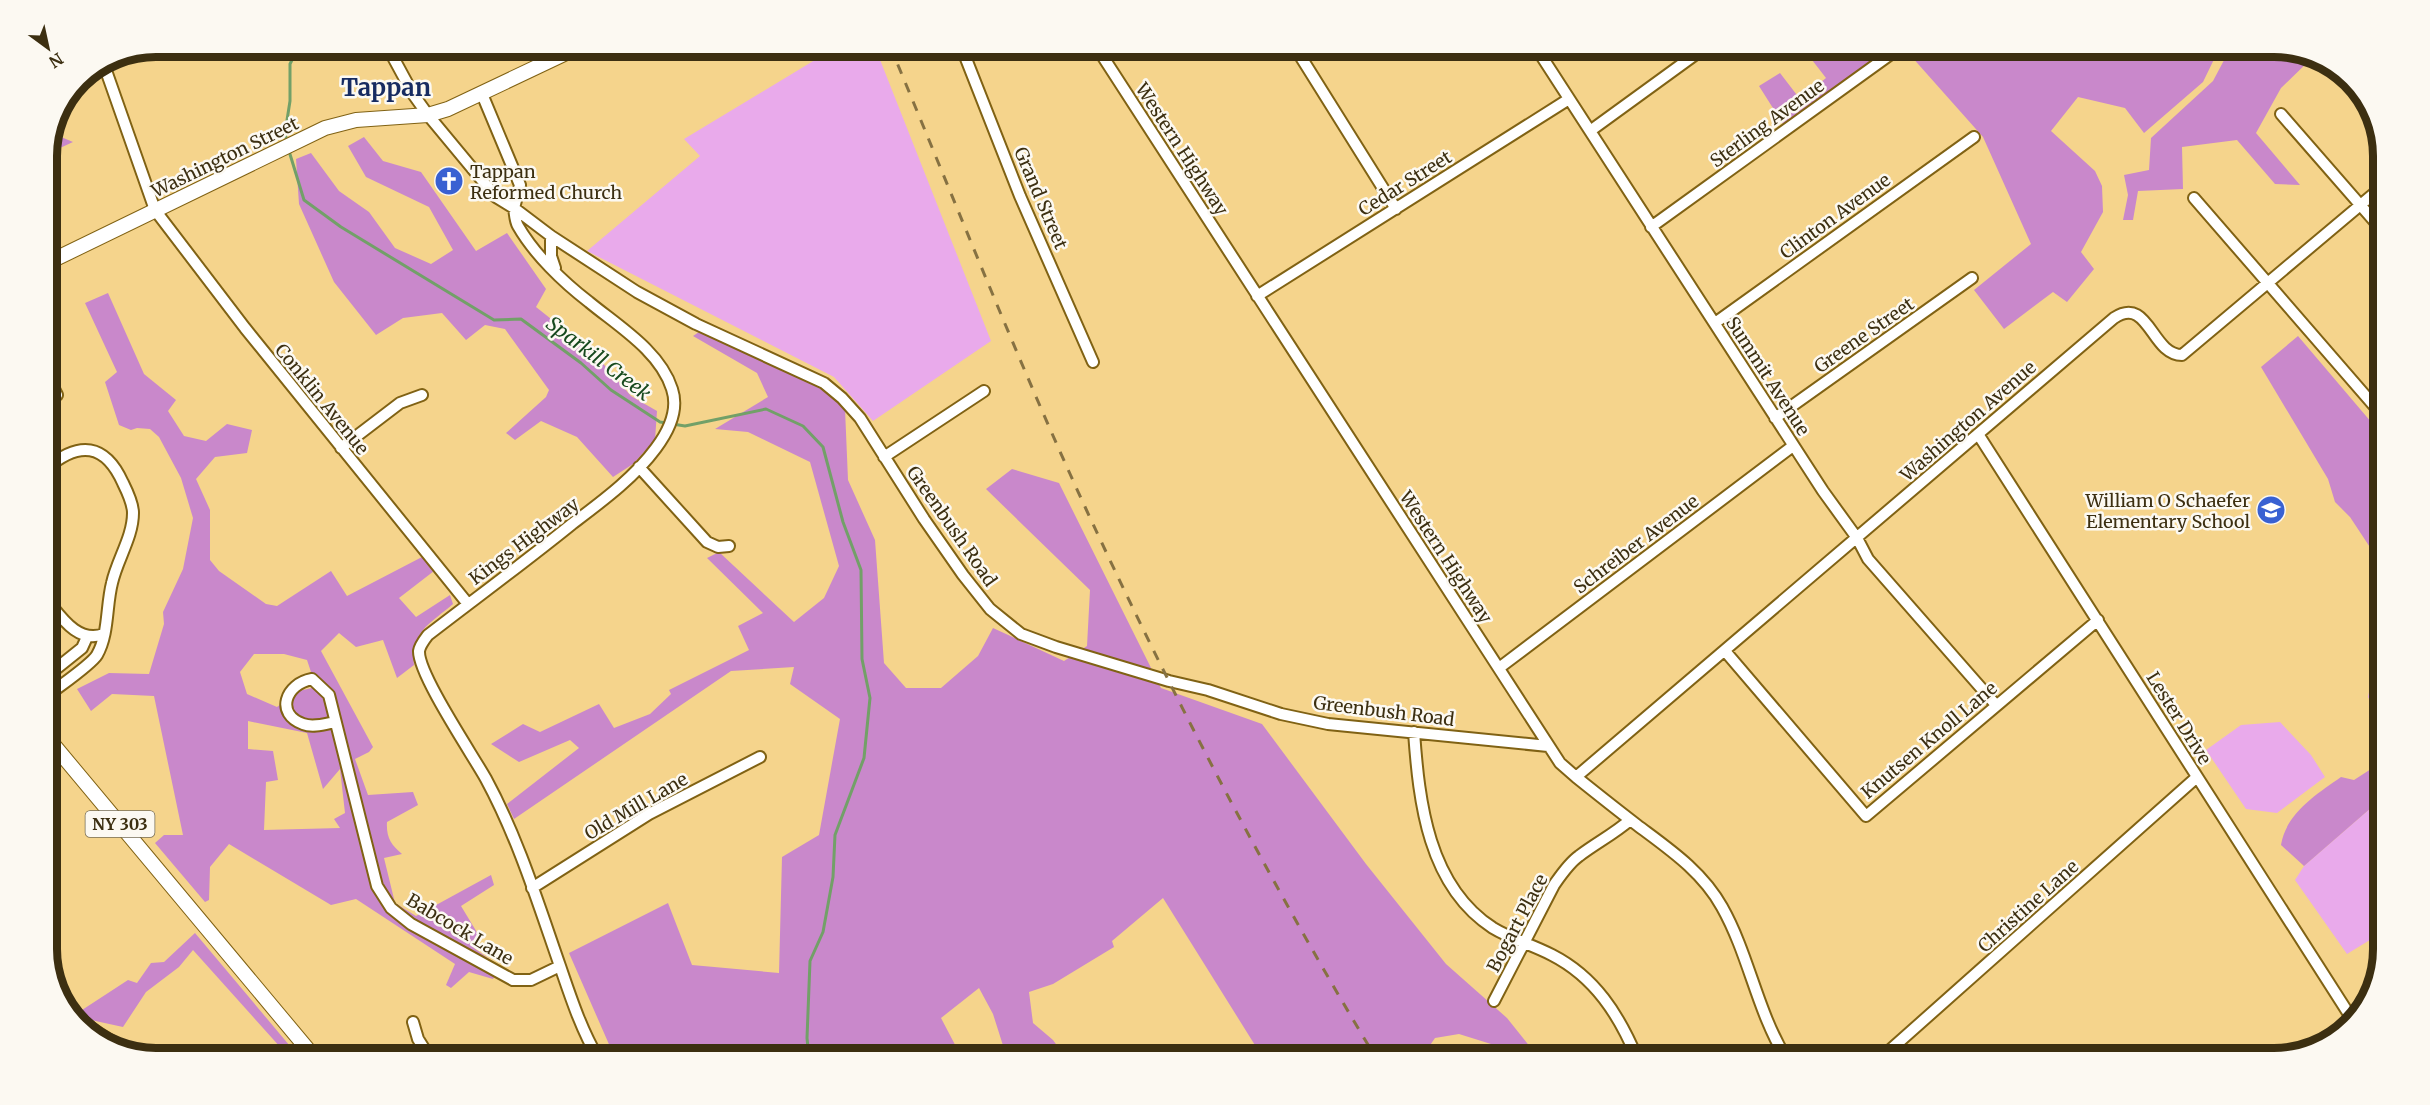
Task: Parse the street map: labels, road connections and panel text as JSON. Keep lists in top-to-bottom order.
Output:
{
  "streets": {
    "main road": ["Washington Street", "NY 303"],
    "street": [
      "Sterling Avenue",
      "Western Highway",
      "Cedar Street",
      "Grand Street",
      "Clinton Avenue",
      "Greene Street",
      "Summit Avenue",
      "Conklin Avenue",
      "Washington Avenue",
      "Greenbush Road",
      "Kings Highway",
      "Schreiber Avenue",
      "Lester Drive",
      "Knutsen Knoll Lane",
      "Old Mill Lane",
      "Christine Lane",
      "Bogart Place",
      "Babcock Lane"
    ]
  },
  "crossings": [
    ["Sterling Avenue", "Summit Avenue"],
    ["Western Highway", "Cedar Street"],
    ["Western Highway", "Washington Avenue"],
    ["Western Highway", "Greenbush Road"],
    ["Western Highway", "Schreiber Avenue"],
    ["Western Highway", "Bogart Place"],
    ["Washington Street", "Conklin Avenue"],
    ["Washington Street", "Kings Highway"],
    ["Cedar Street", "Summit Avenue"],
    ["Clinton Avenue", "Summit Avenue"],
    ["Greene Street", "Summit Avenue"],
    ["Summit Avenue", "Washington Avenue"],
    ["Summit Avenue", "Schreiber Avenue"],
    ["Summit Avenue", "Knutsen Knoll Lane"],
    ["Conklin Avenue", "Kings Highway"],
    ["Washington Avenue", "Lester Drive"],
    ["Washington Avenue", "Knutsen Knoll Lane"],
    ["Greenbush Road", "Kings Highway"],
    ["Kings Highway", "Old Mill Lane"],
    ["Kings Highway", "Babcock Lane"],
    ["Lester Drive", "Knutsen Knoll Lane"],
    ["Lester Drive", "Christine Lane"]
  ],
  "districts": ["Tappan"],
  "water": ["Sparkill Creek"],
  "places": {
    "church": ["Tappan Reformed Church"],
    "school or university": ["William O Schaefer Elementary School"]
  },
  "north": "bottom right"
}
